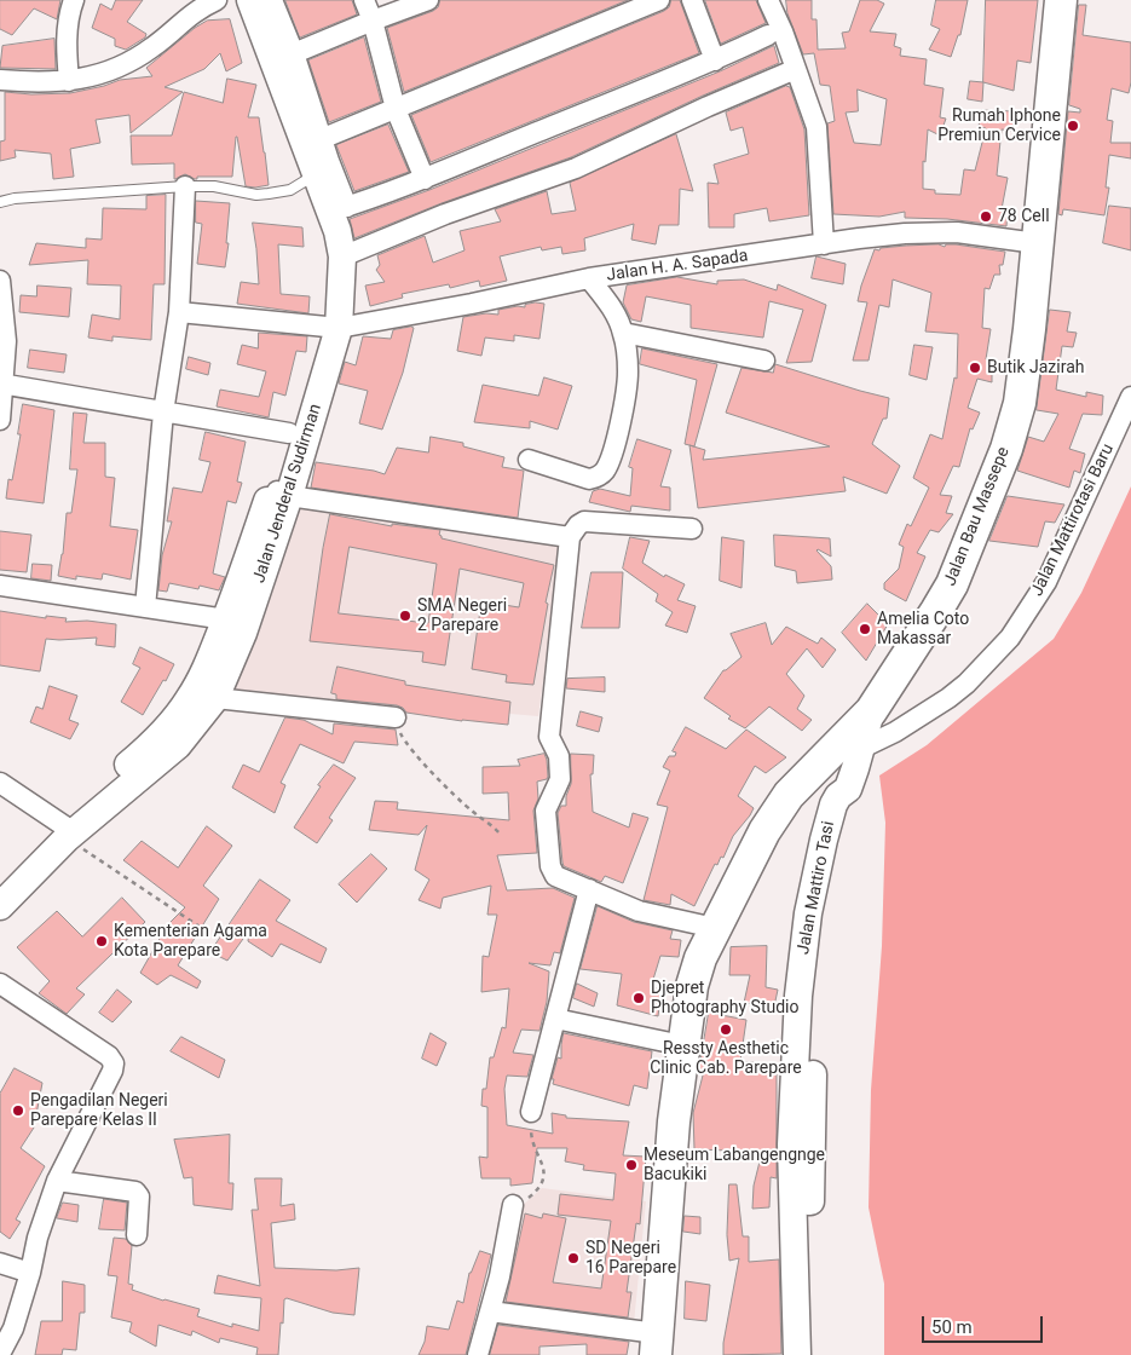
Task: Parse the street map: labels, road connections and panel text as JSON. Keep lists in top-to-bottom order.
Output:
{
  "streets": {
    "highway": ["Jalan Bau Massepe"],
    "main road": ["Jalan Jenderal Sudirman", "Jalan Mattiro Tasi"],
    "street": ["Jalan H. A. Sapada", "Jalan Mattirotasi Baru"]
  },
  "crossings": [
    ["Jalan H. A. Sapada", "Jalan Jenderal Sudirman"],
    ["Jalan H. A. Sapada", "Jalan Bau Massepe"],
    ["Jalan Bau Massepe", "Jalan Mattiro Tasi"],
    ["Jalan Mattirotasi Baru", "Jalan Mattiro Tasi"]
  ],
  "places": [
    "Rumah Iphone Premiun Cervice",
    "78 Cell",
    "Butik Jazirah",
    "SMA Negeri 2 Parepare",
    "Amelia Coto Makassar",
    "Kementerian Agama Kota Parepare",
    "Djepret Photography Studio",
    "Ressty Aesthetic Clinic Cab. Parepare",
    "Pengadilan Negeri Parepare Kelas II",
    "Meseum Labangengnge Bacukiki",
    "SD Negeri 16 Parepare"
  ],
  "scale_bar": "50 m"
}
